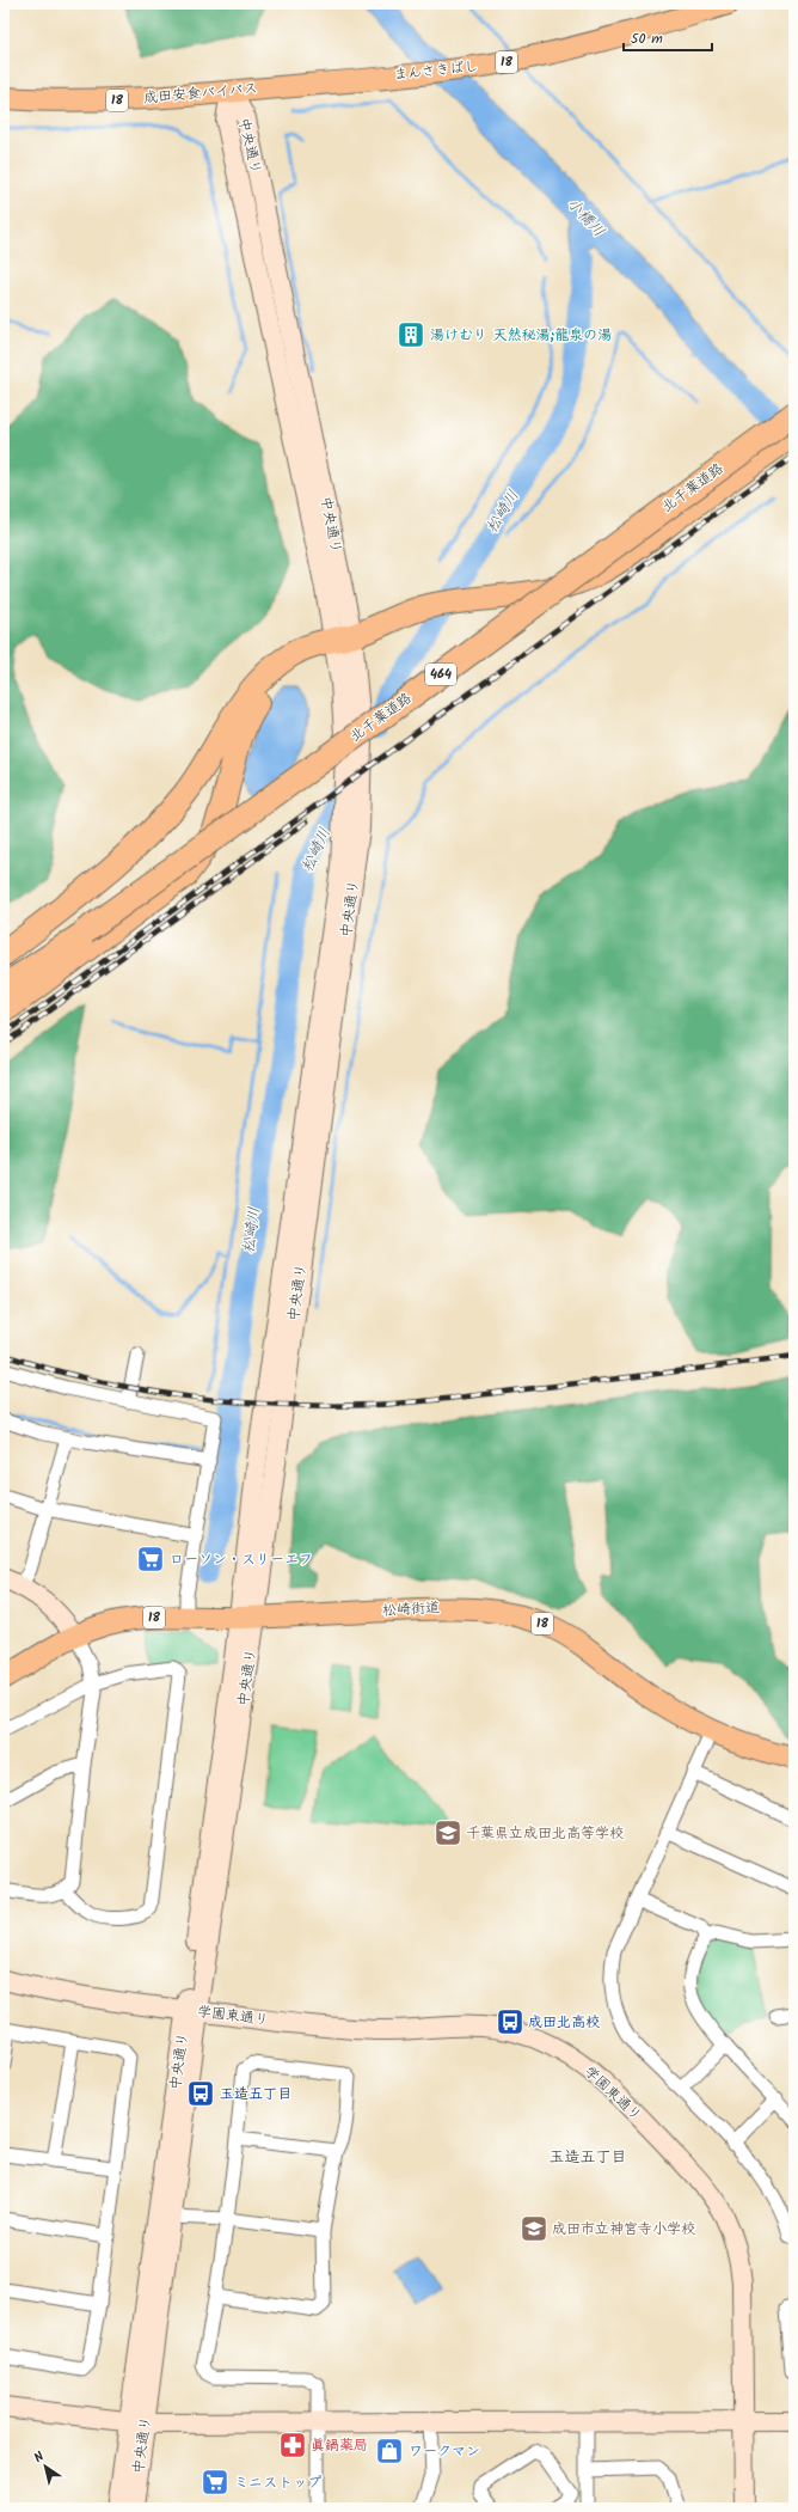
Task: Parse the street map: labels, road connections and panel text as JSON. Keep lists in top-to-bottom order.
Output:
{
  "streets": {
    "highway": ["北千葉道路", "464"],
    "main road": [
      "18",
      "まんさきばし",
      "成田安食バイパス",
      "松崎街道"
    ],
    "street": ["中央通り", "学園東通り"]
  },
  "crossings": [
    ["まんさきばし", "成田安食バイパス"],
    ["成田安食バイパス", "中央通り"],
    ["中央通り", "松崎街道"],
    ["中央通り", "学園東通り"]
  ],
  "districts": ["玉造五丁目"],
  "water": ["小橋川", "松崎川"],
  "places": {
    "building": ["湯けむり 天然秘湯;龍泉の湯"],
    "supermarket": ["ローソン・スリーエフ", "ミニストップ"],
    "school or university": ["千葉県立成田北高等学校", "成田市立神宮寺小学校"],
    "bus stop": ["成田北高校", "玉造五丁目"],
    "pharmacy": ["眞鍋薬局"],
    "shop": ["ワークマン"]
  },
  "scale_bar": "50 m",
  "north": "top left"
}
